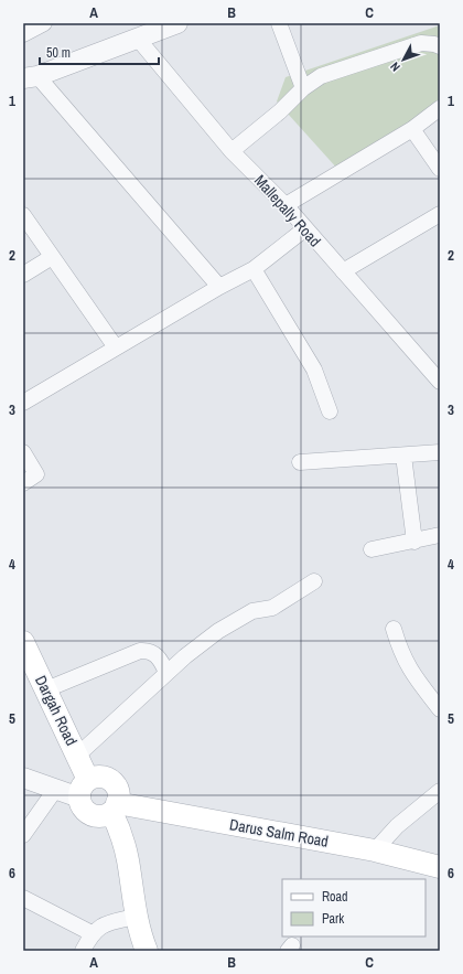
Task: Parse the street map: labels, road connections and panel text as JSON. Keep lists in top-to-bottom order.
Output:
{
  "streets": {
    "main road": ["Dargah Road", "Darus Salm Road"],
    "street": ["Mallepally Road"]
  },
  "crossings": [
    ["Dargah Road", "Darus Salm Road"]
  ],
  "legend": ["Road", "Park"],
  "scale_bar": "50 m",
  "north": "bottom left",
  "grid": {
    "columns": ["A", "B", "C"],
    "rows": [
      "1",
      "2",
      "3",
      "4",
      "5",
      "6"
    ]
  }
}
